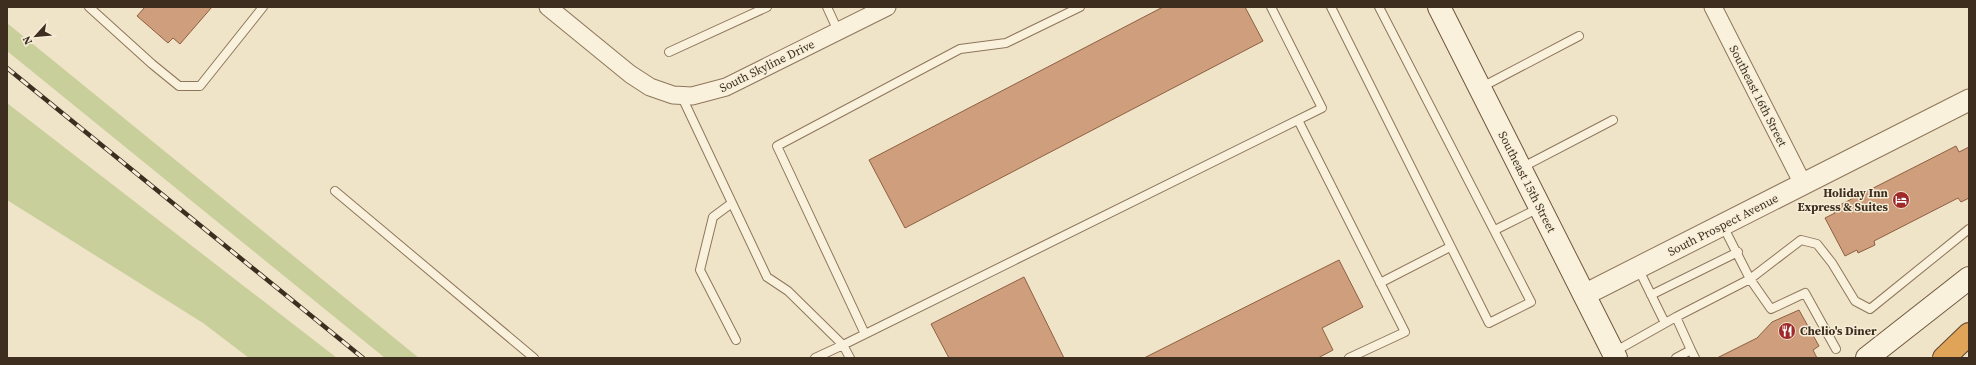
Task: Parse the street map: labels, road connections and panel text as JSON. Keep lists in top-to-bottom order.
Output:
{
  "streets": {
    "main road": ["Southeast 15th Street"],
    "street": ["South Skyline Drive", "Southeast 16th Street", "South Prospect Avenue"]
  },
  "crossings": [
    ["Southeast 16th Street", "South Prospect Avenue"],
    ["Southeast 15th Street", "South Prospect Avenue"]
  ],
  "places": {
    "hotel": ["Holiday Inn Express & Suites"],
    "restaurant": ["Chelio's Diner"]
  },
  "north": "bottom left"
}
